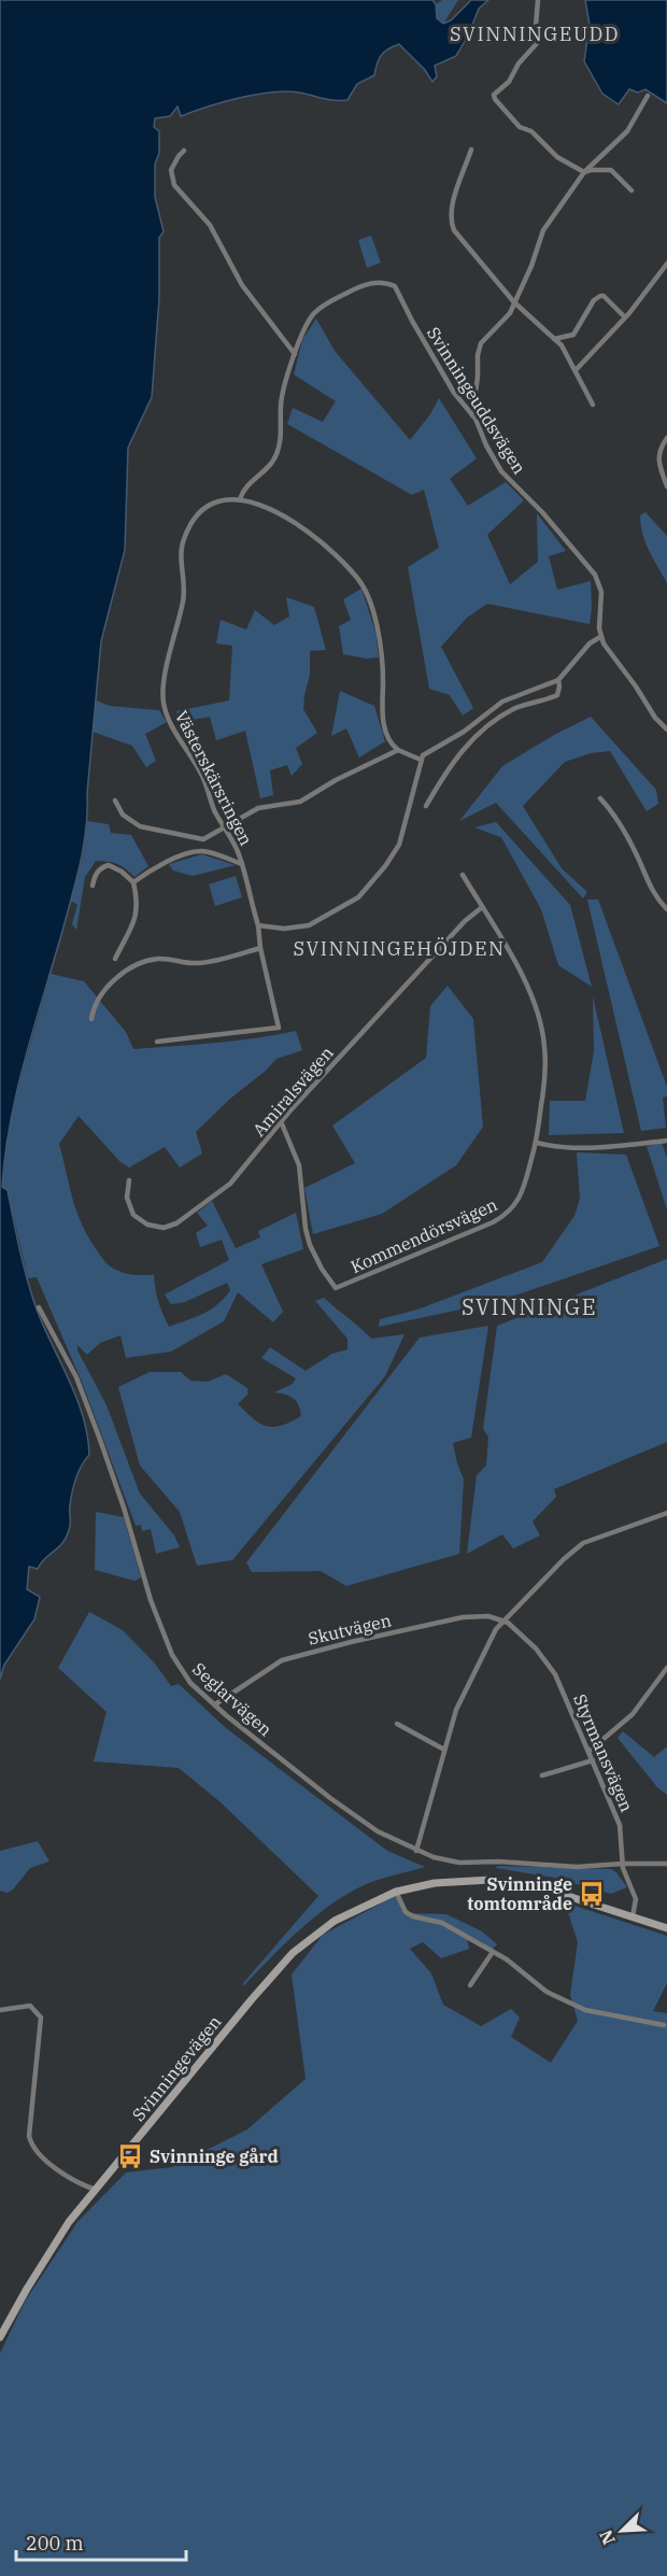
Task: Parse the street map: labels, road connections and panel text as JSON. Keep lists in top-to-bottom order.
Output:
{
  "streets": {
    "main road": ["Svinningevägen"],
    "street": [
      "Svinningeuddsvägen",
      "Västerskärsringen",
      "Amiralsvägen",
      "Kommendörsvägen",
      "Skutvägen",
      "Seglarvägen",
      "Styrmansvägen"
    ]
  },
  "crossings": [
    ["Svinningeuddsvägen", "Västerskärsringen"],
    ["Amiralsvägen", "Kommendörsvägen"],
    ["Skutvägen", "Seglarvägen"],
    ["Skutvägen", "Styrmansvägen"],
    ["Seglarvägen", "Styrmansvägen"],
    ["Styrmansvägen", "Svinningevägen"]
  ],
  "districts": ["SVINNINGEUDD", "SVINNINGEHÖJDEN", "SVINNINGE"],
  "places": {
    "bus stop": ["Svinninge tomtområde", "Svinninge gård"]
  },
  "scale_bar": "200 m",
  "north": "bottom left"
}
